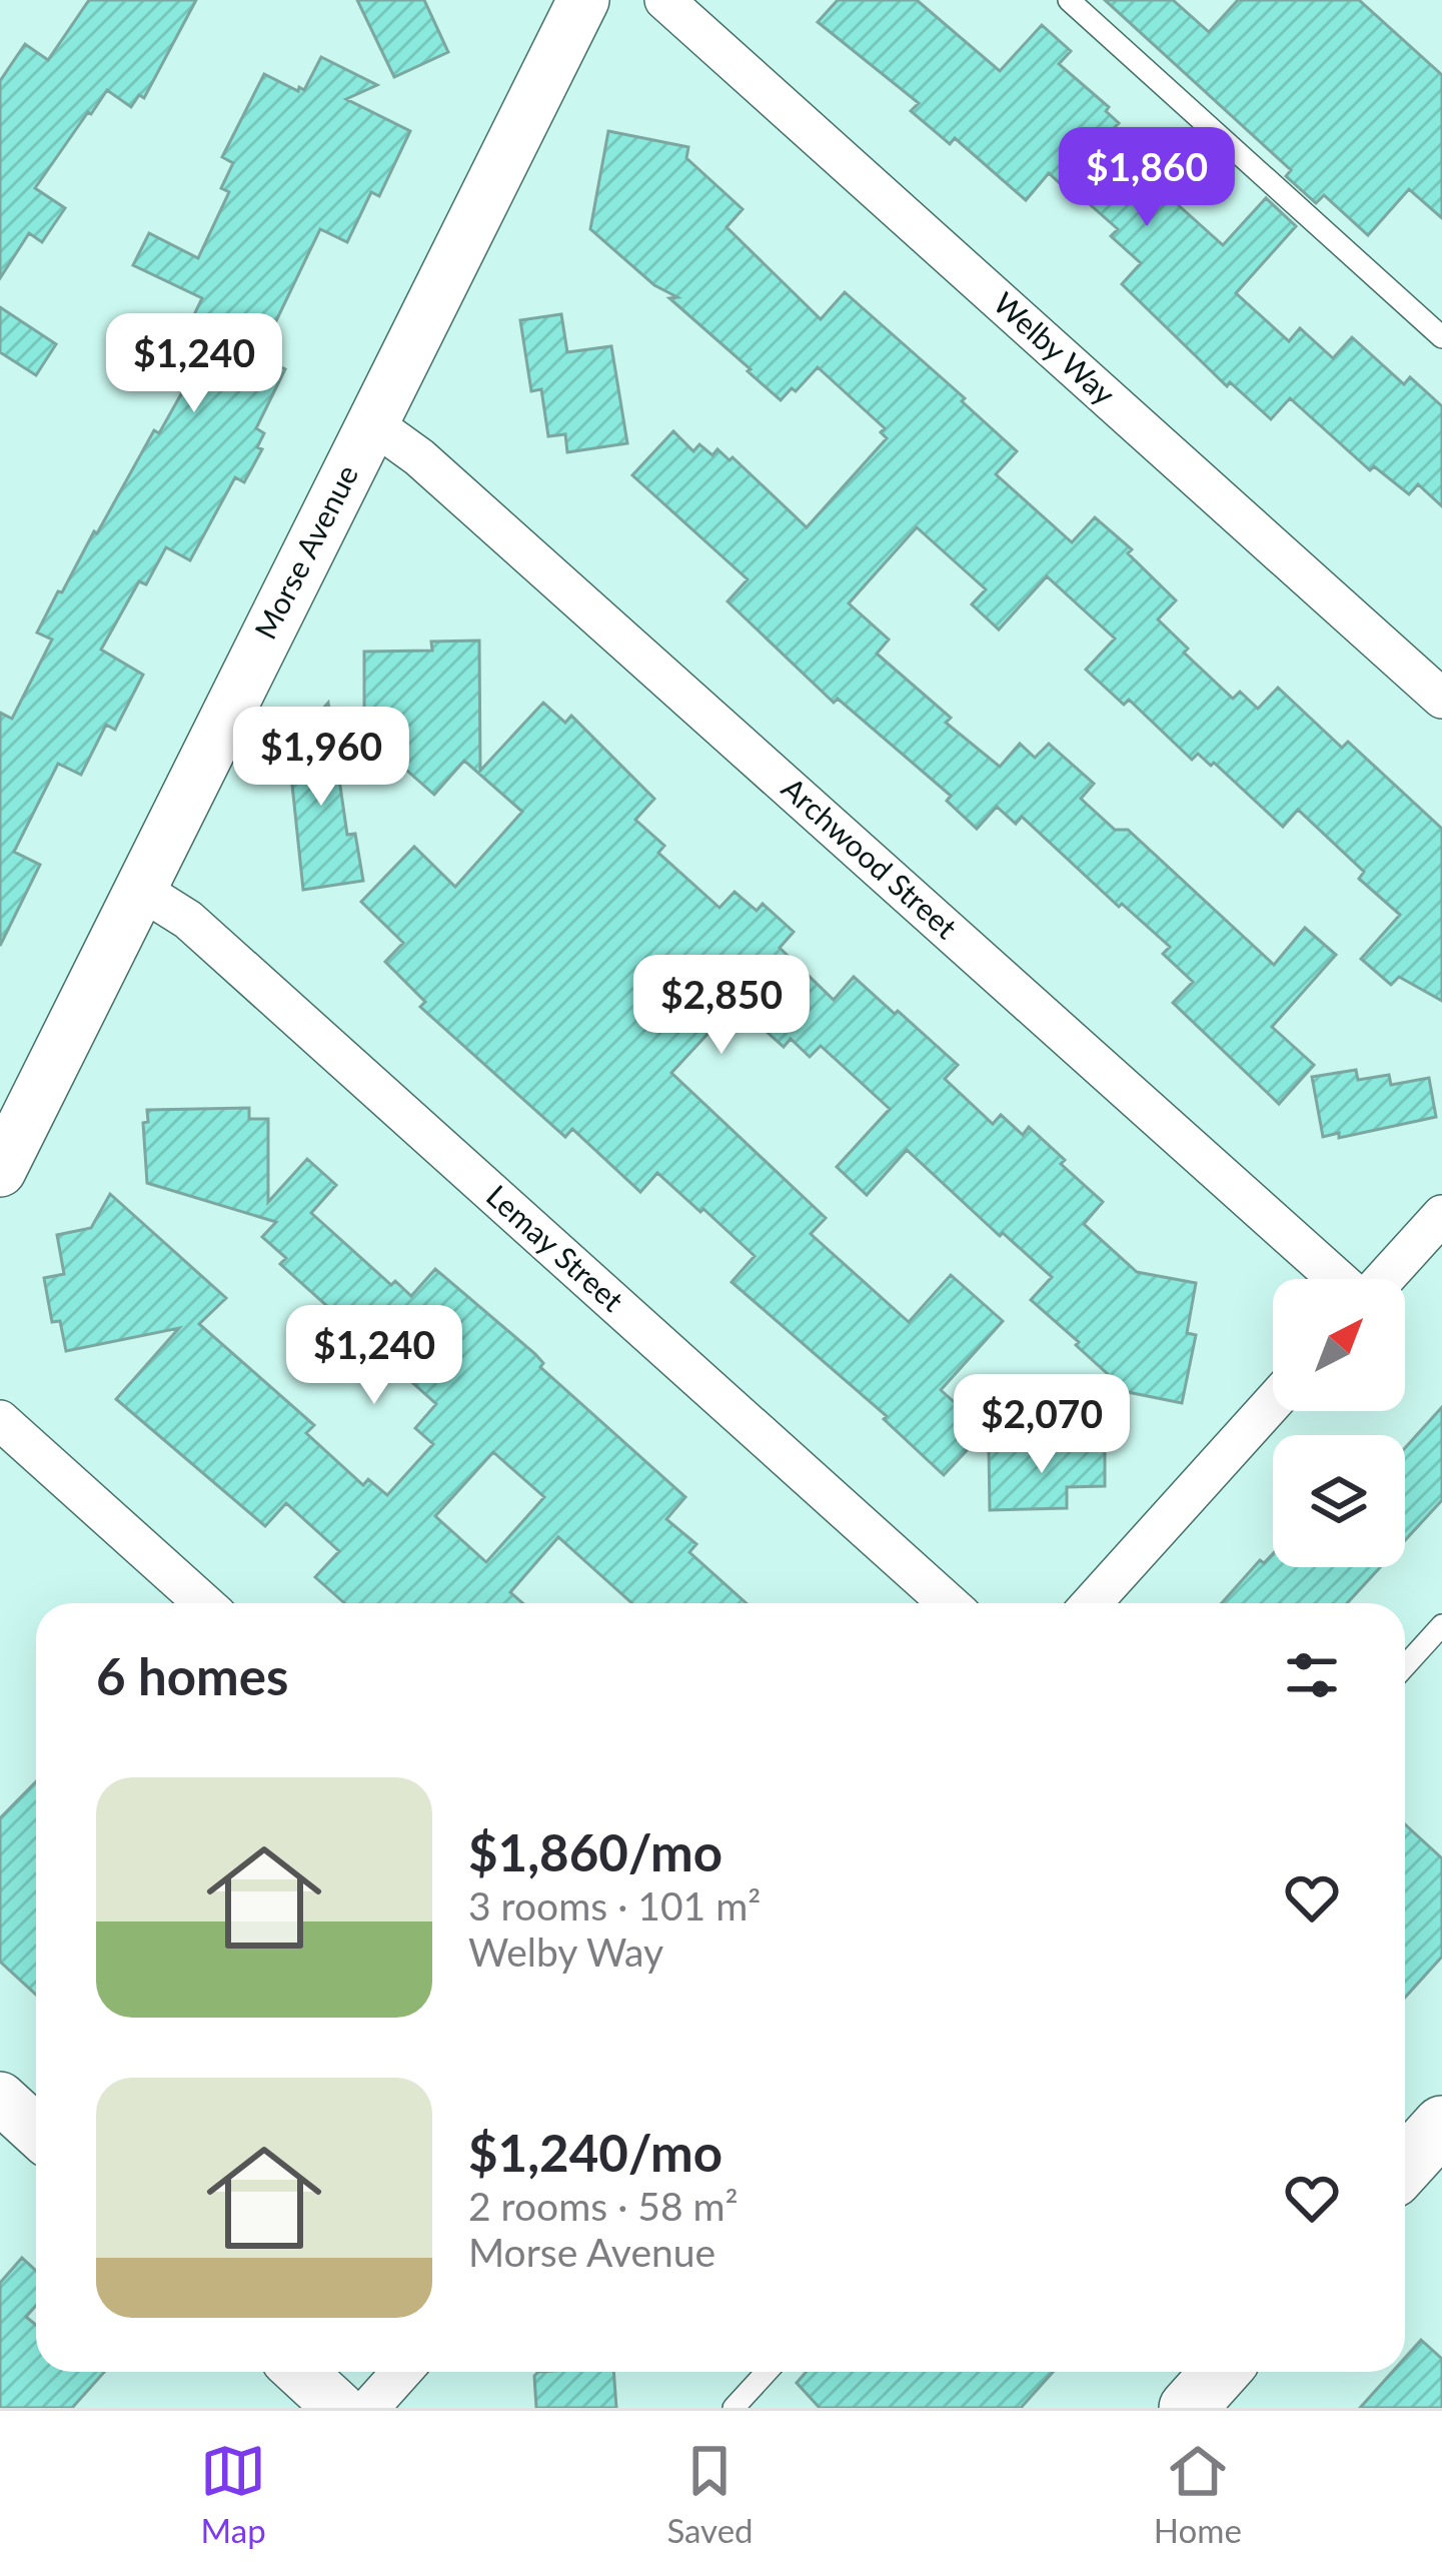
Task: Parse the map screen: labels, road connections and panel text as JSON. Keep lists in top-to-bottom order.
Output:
{
  "streets": {
    "street": [
      "Welby Way",
      "Morse Avenue",
      "Archwood Street",
      "Lemay Street"
    ]
  },
  "crossings": [
    ["Morse Avenue", "Archwood Street"],
    ["Morse Avenue", "Lemay Street"]
  ],
  "north": "top right",
  "page": {
    "price": [
      "$1,860",
      "$1,240",
      "$1,960",
      "$2,850",
      "$1,240",
      "$2,070"
    ],
    "heading": "6 homes",
    "list": [
      {
        "name": "$1,860/mo",
        "note": "3 rooms · 101 m² · Welby Way"
      },
      {
        "name": "$1,240/mo",
        "note": "2 rooms · 58 m² · Morse Avenue"
      }
    ],
    "tabs": ["Map", "Saved", "Home"]
  }
}
